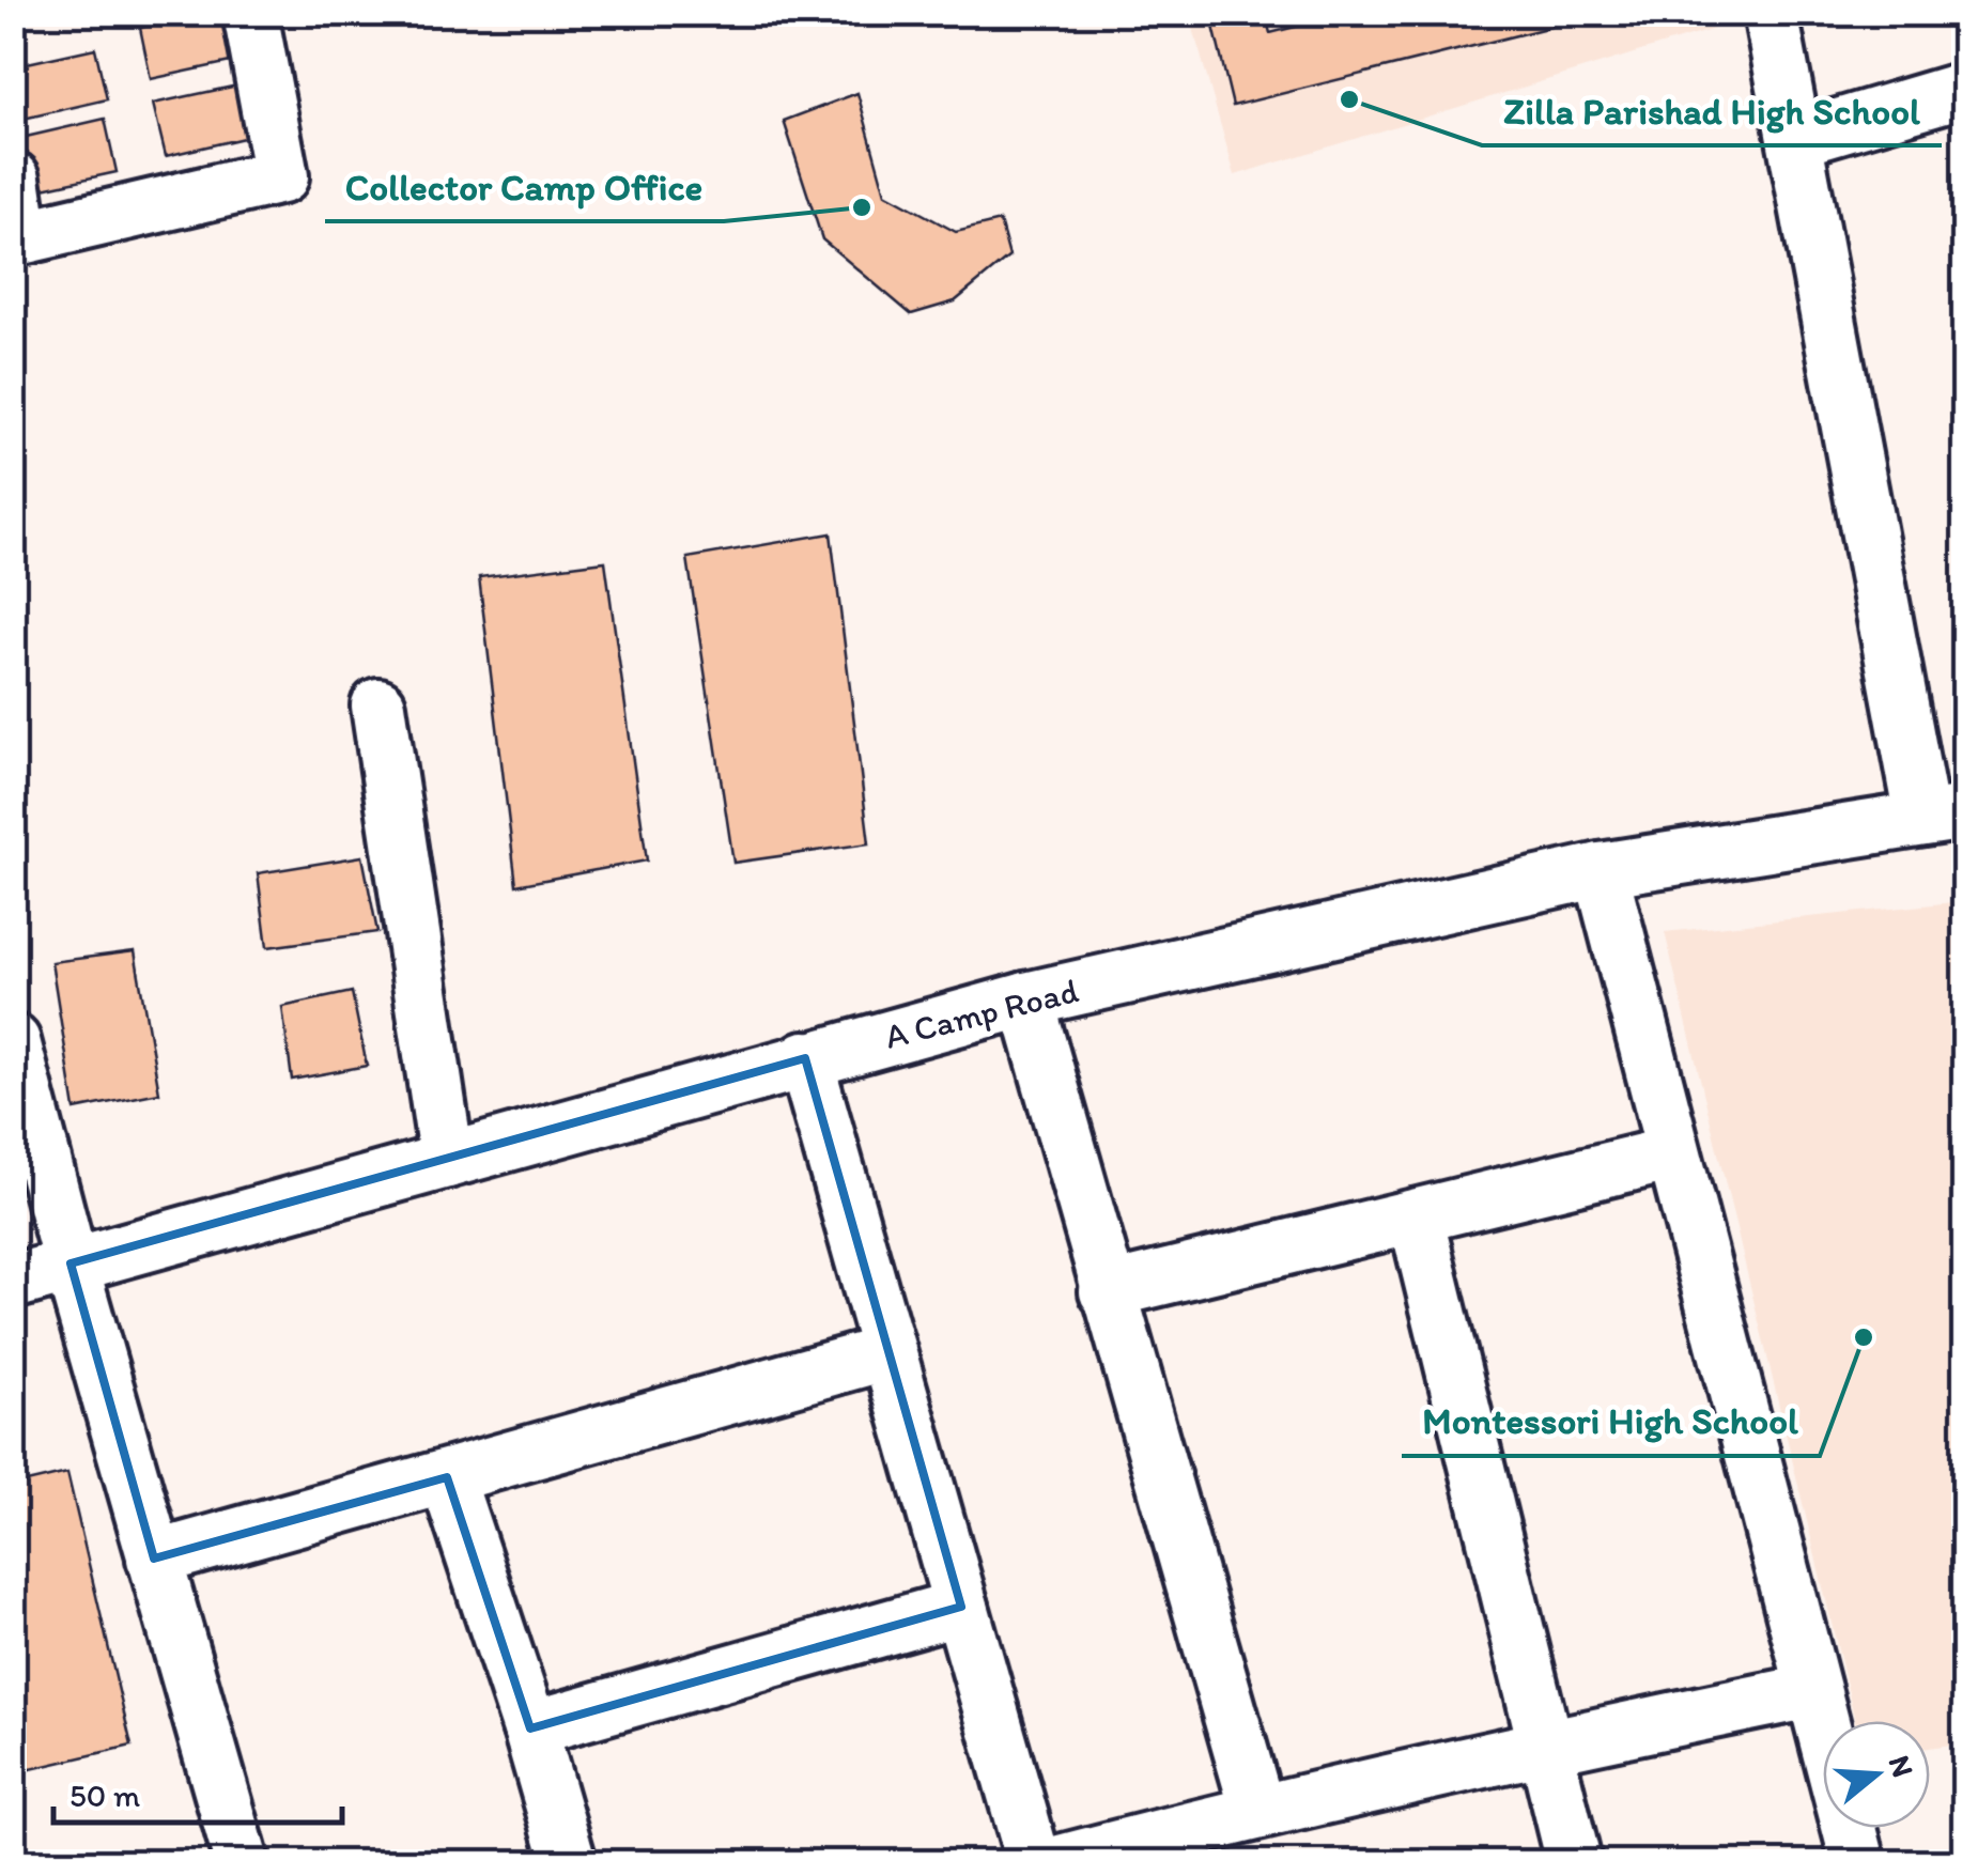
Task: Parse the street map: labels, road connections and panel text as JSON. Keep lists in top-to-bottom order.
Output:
{
  "streets": {
    "street": ["A Camp Road"]
  },
  "places": ["Zilla Parishad High School", "Collector Camp Office", "Montessori High School"],
  "scale_bar": "50 m",
  "north": "right"
}
